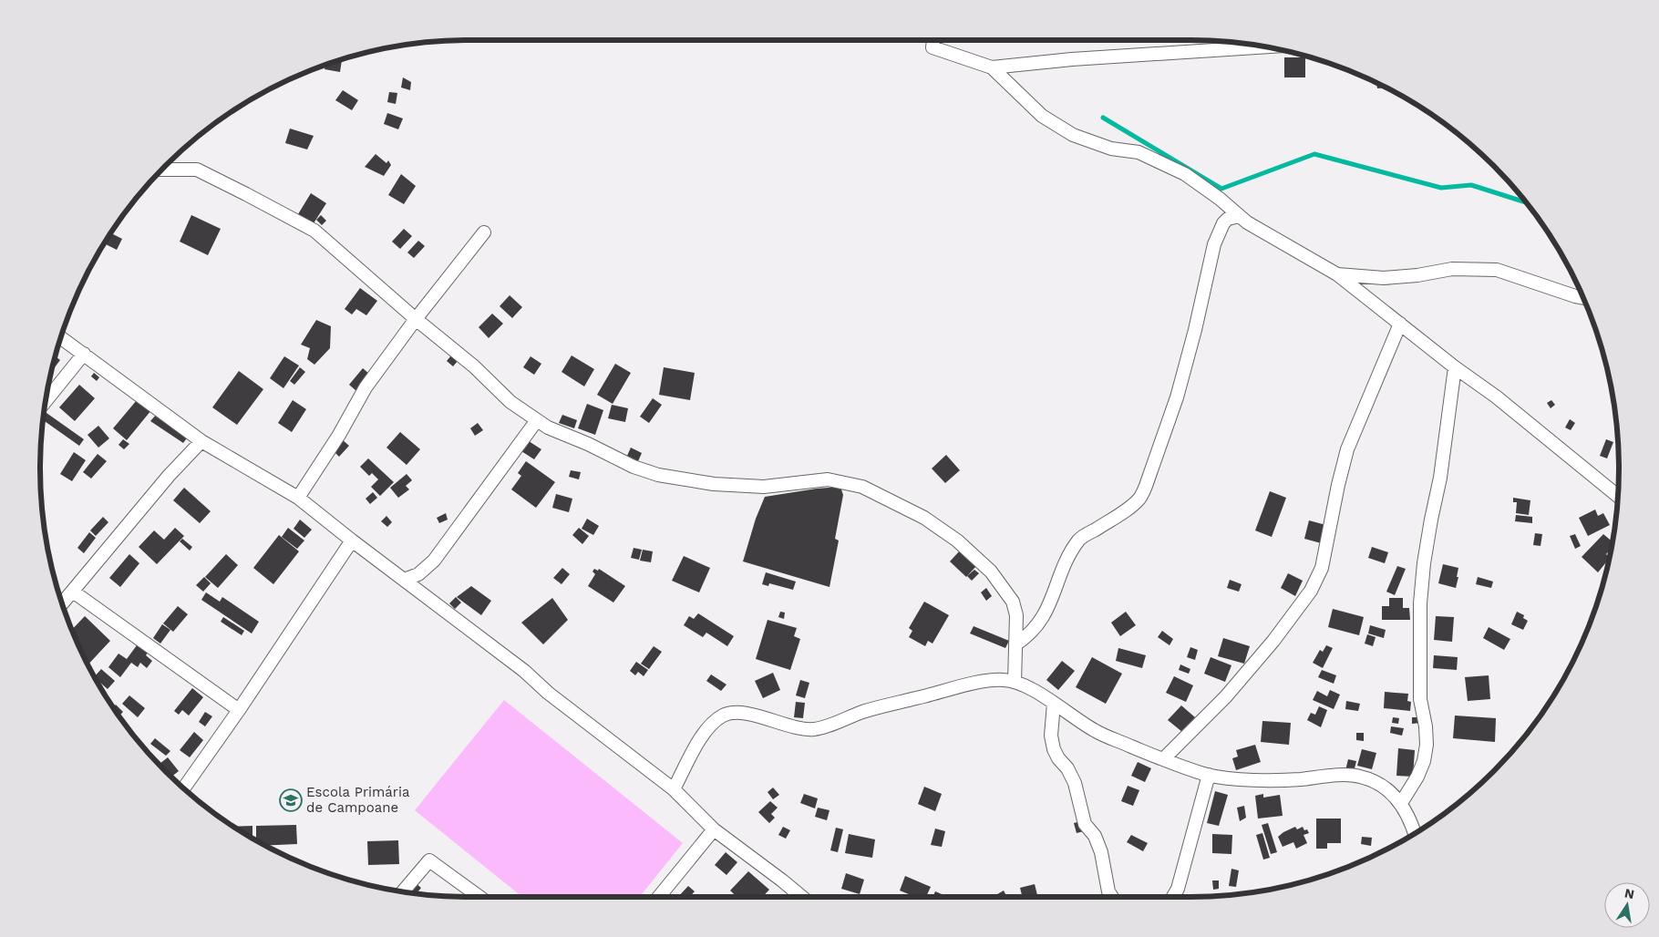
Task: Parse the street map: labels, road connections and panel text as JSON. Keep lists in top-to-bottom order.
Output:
{
  "places": {
    "school or university": ["Escola Primária de Campoane"]
  },
  "north": "top"
}
